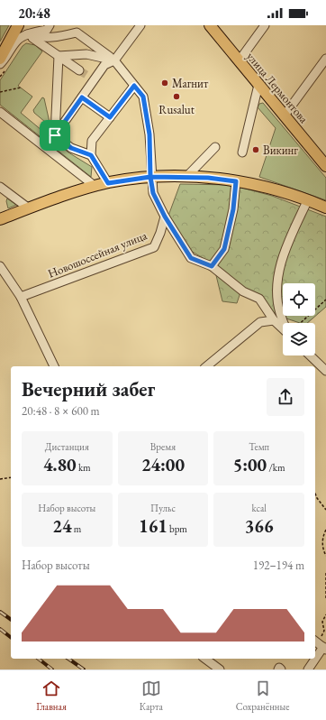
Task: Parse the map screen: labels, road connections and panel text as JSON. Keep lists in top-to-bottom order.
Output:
{
  "streets": {
    "main road": ["улица Лермонтова"],
    "street": ["Новошоссейная улица"]
  },
  "places": ["Магнит", "Rusalut", "Викинг"],
  "page": {
    "status": "20:48",
    "heading": ["Вечерний забег", "20:48 · 8 × 600 m"],
    "stats": [
      ["Дистанция", "4.80 km"],
      ["Время", "24:00"],
      ["Темп", "5:00 /km"],
      ["Набор высоты", "24 m"],
      ["Пульс", "161 bpm"],
      ["kcal", "366"]
    ],
    "chart": ["Набор высоты", "192–194 m"],
    "tabs": ["Главная", "Карта", "Сохранённые"]
  }
}
